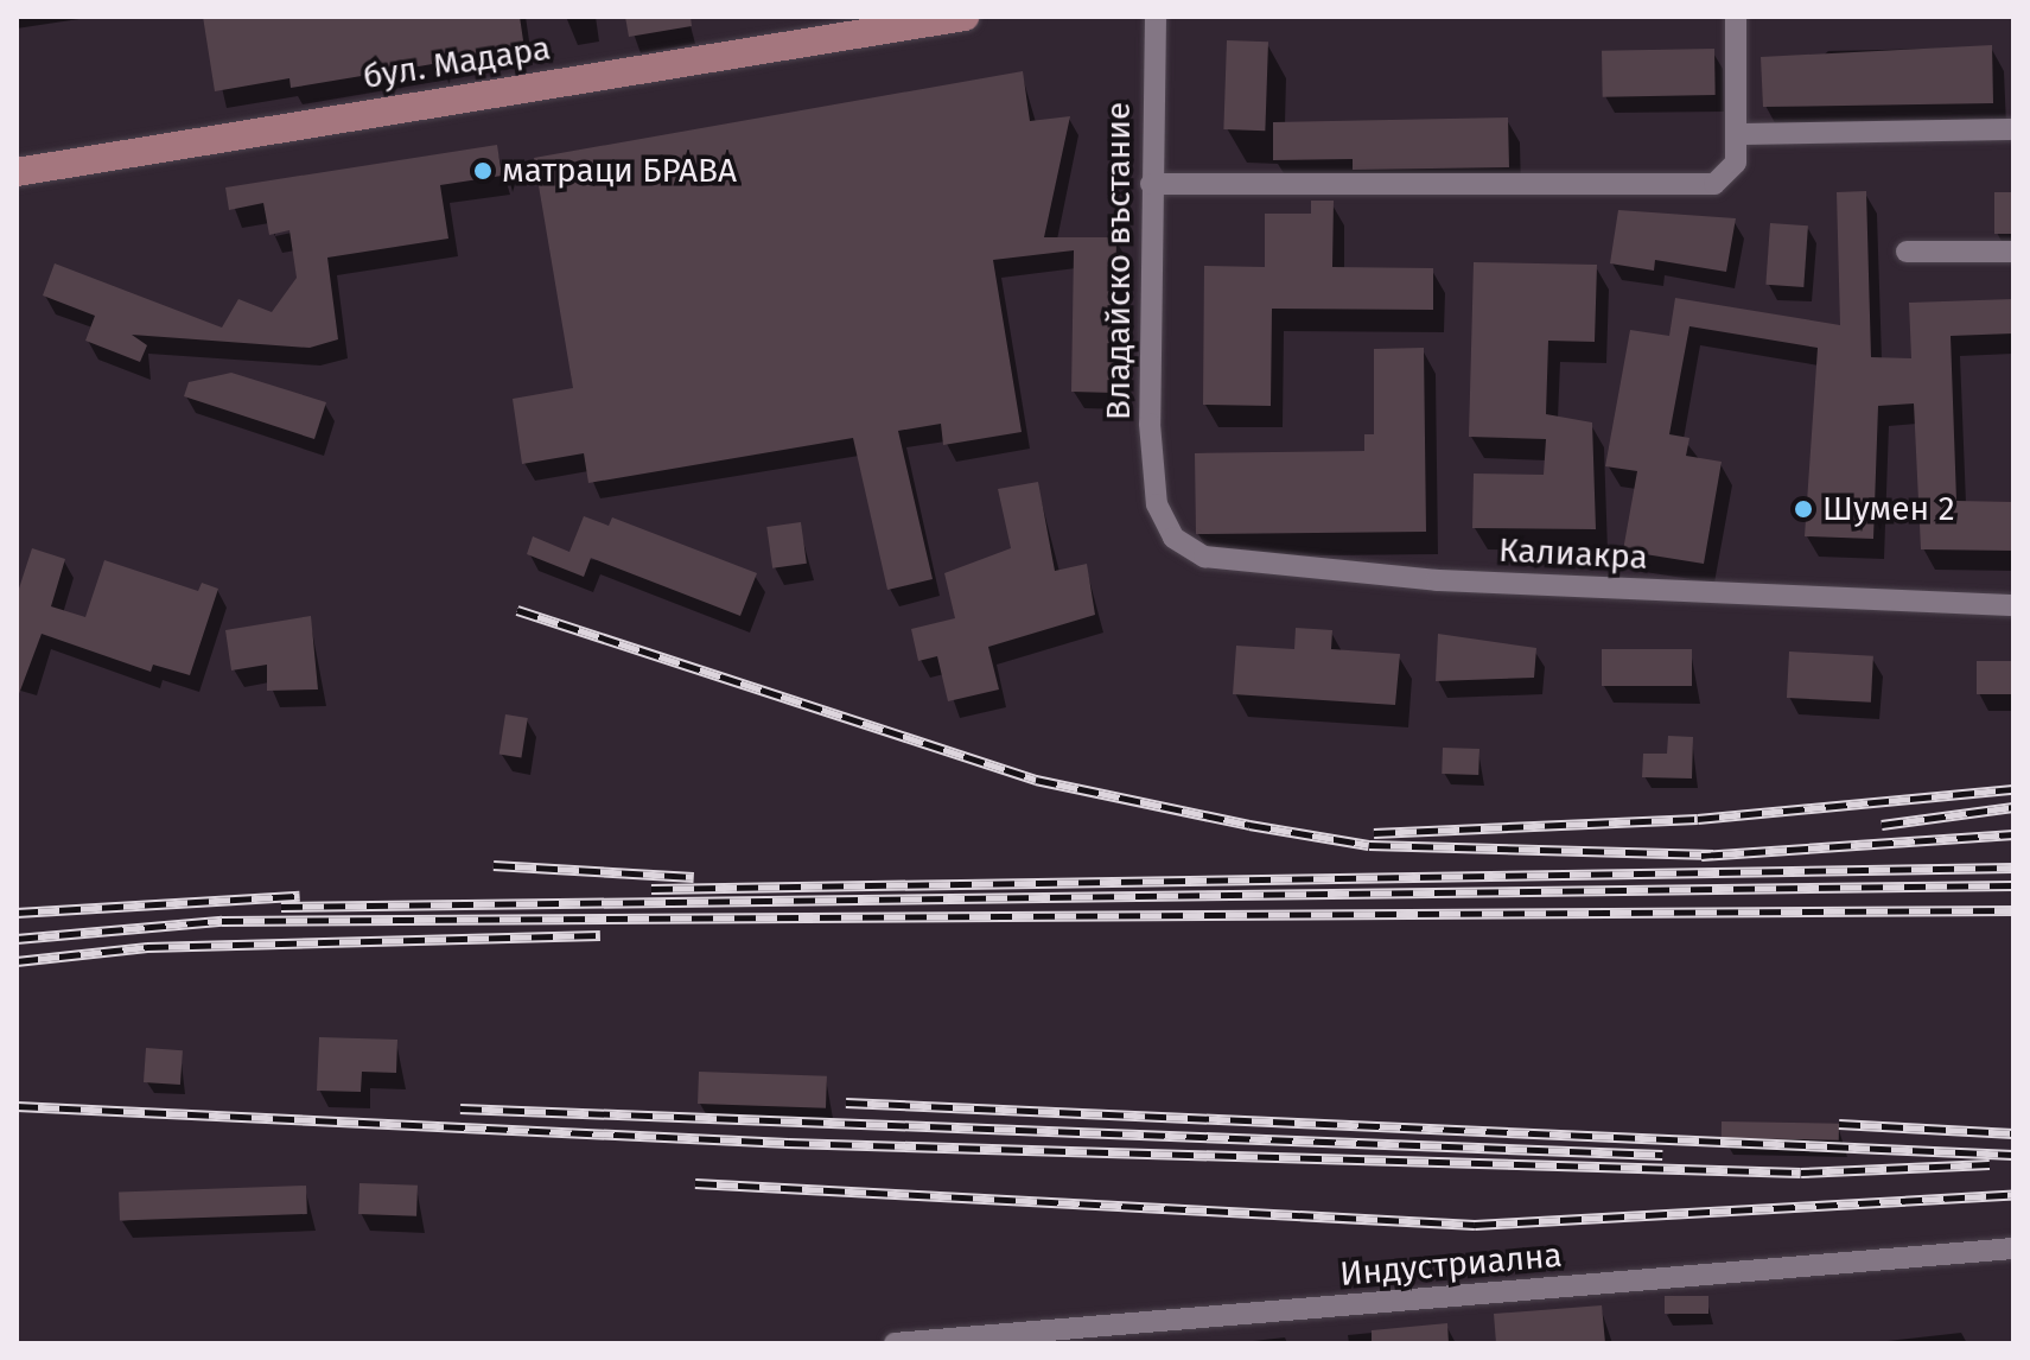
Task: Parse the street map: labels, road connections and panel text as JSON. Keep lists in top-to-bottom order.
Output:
{
  "streets": {
    "main road": ["бул. Мадара"],
    "street": ["Владайско въстание", "Калиакра", "Индустриална"]
  },
  "crossings": [
    ["Владайско въстание", "Калиакра"]
  ],
  "places": ["матраци БРАВА", "Шумен 2"]
}
